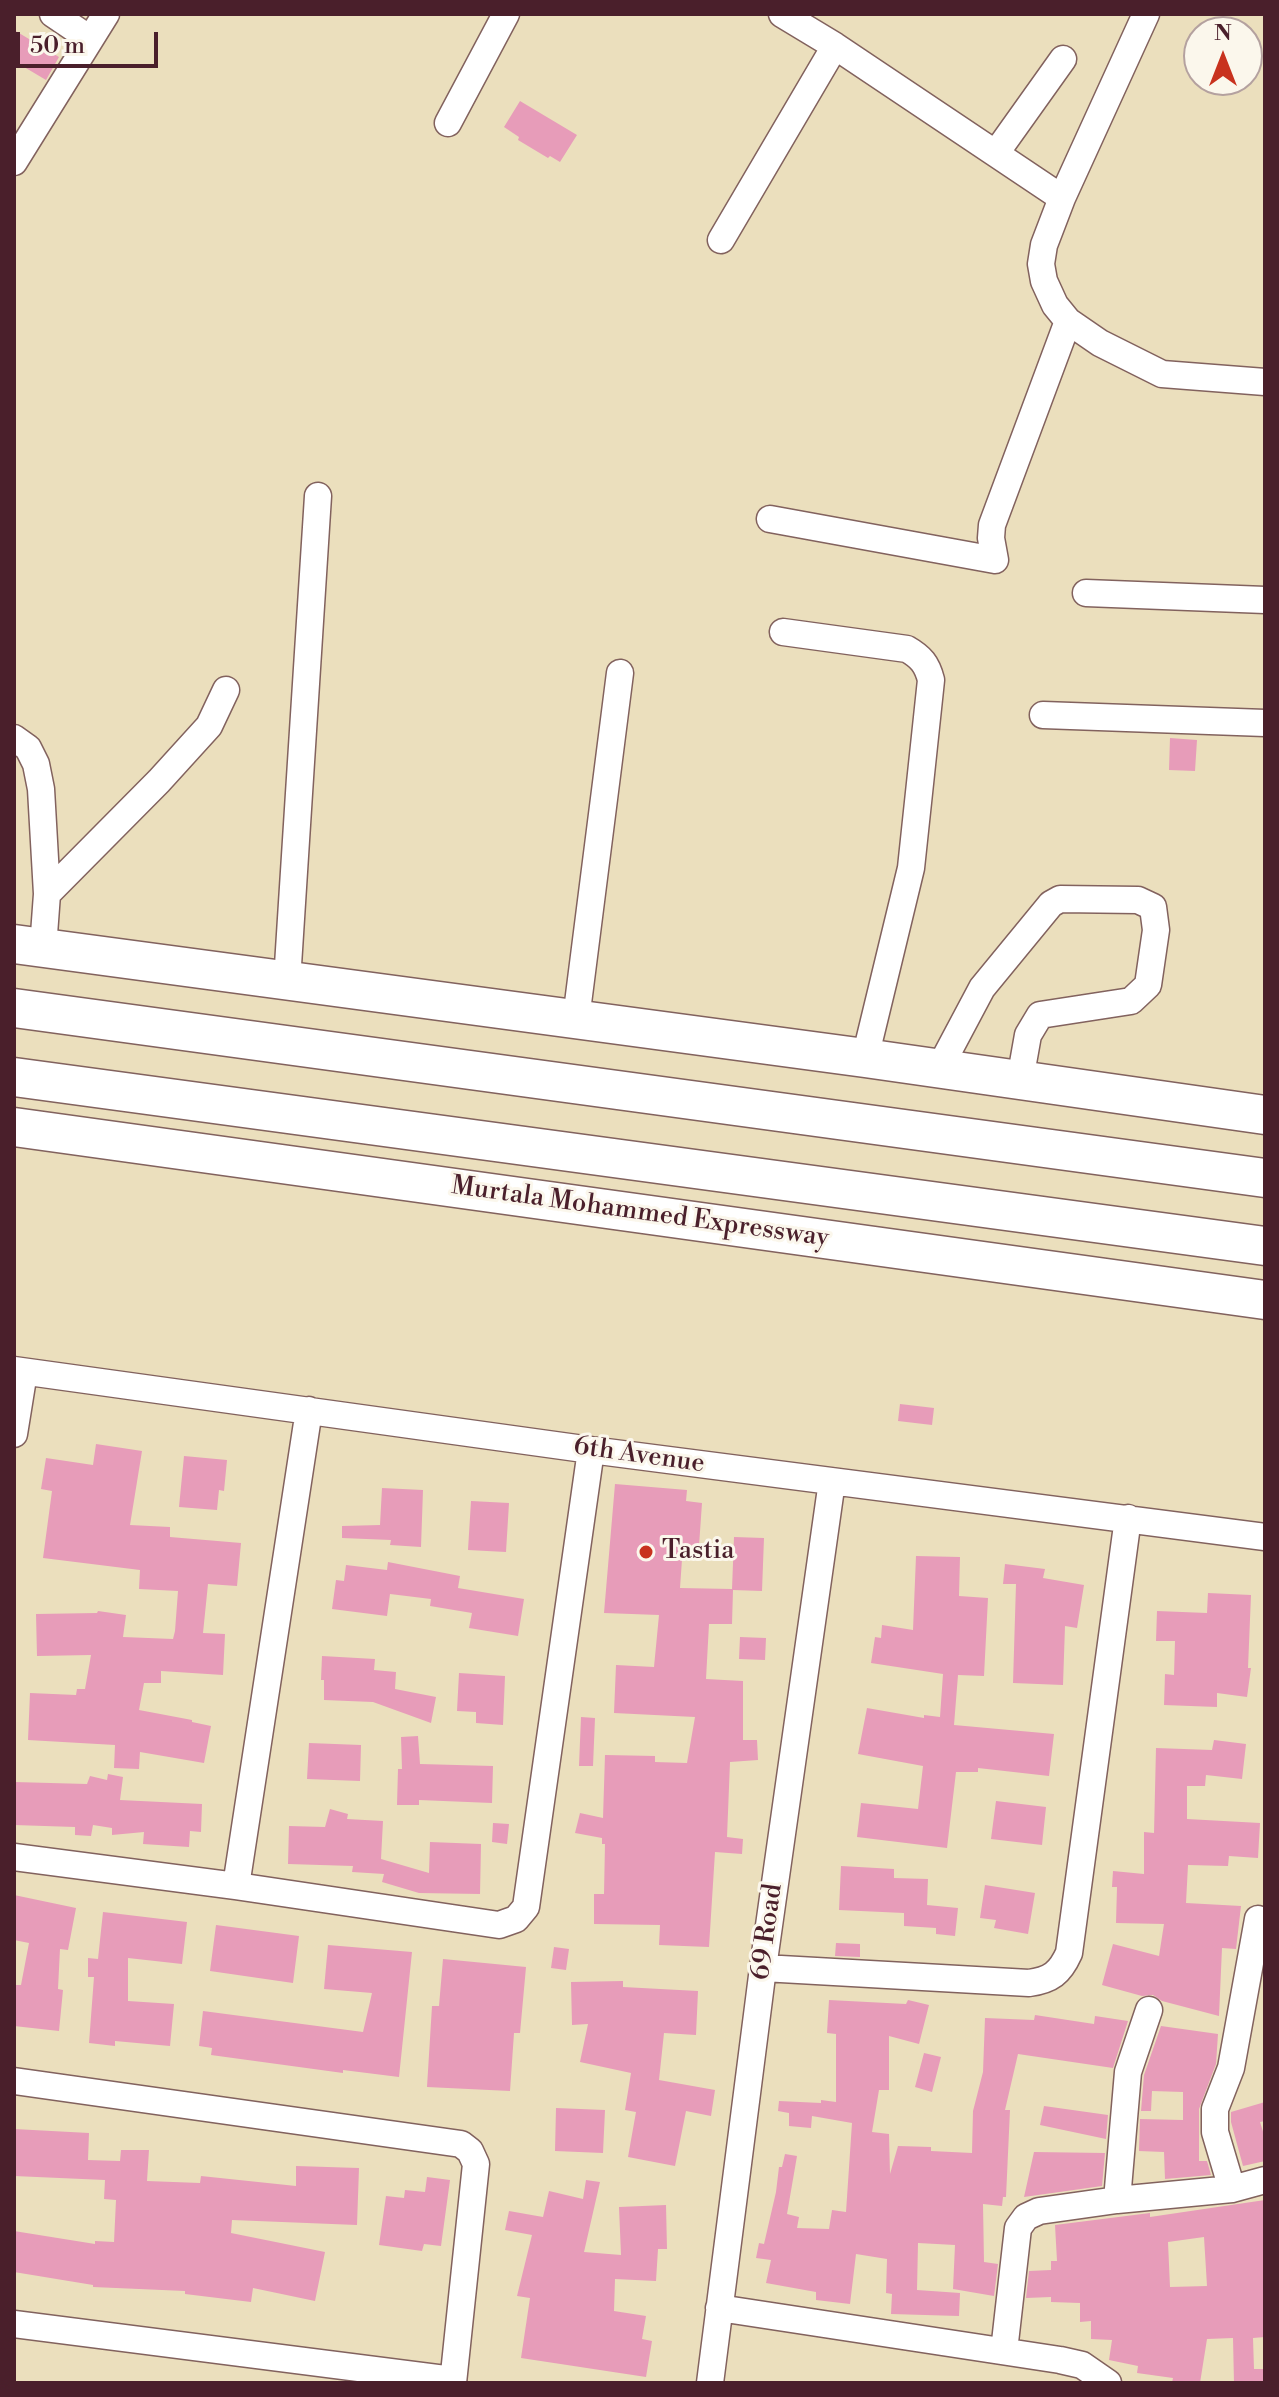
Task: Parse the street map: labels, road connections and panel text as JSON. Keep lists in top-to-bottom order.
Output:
{
  "streets": {
    "highway": ["Murtala Mohammed Expressway"],
    "street": ["6th Avenue", "69 Road"]
  },
  "crossings": [
    ["6th Avenue", "69 Road"]
  ],
  "places": ["Tastia"],
  "scale_bar": "50 m",
  "north": "top"
}
